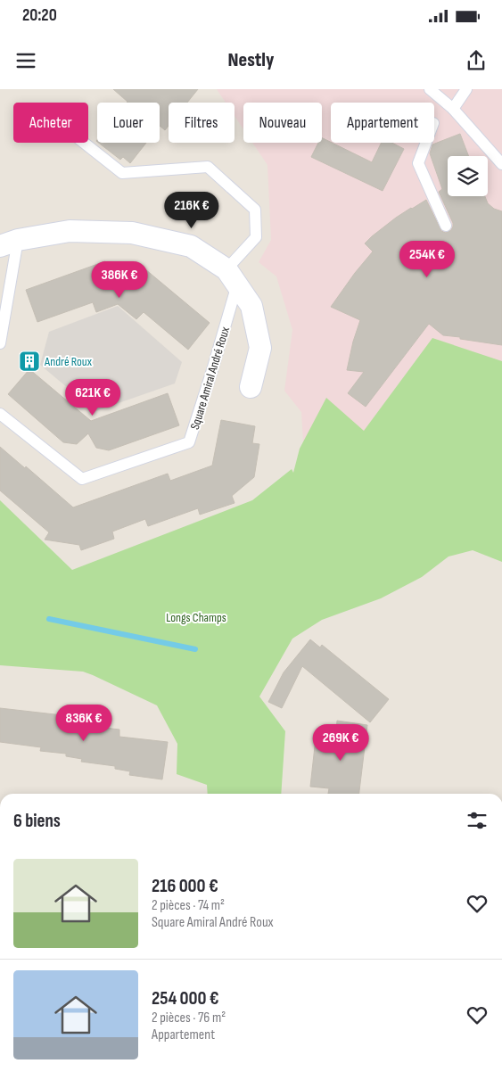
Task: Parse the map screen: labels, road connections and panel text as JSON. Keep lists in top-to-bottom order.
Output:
{
  "streets": {
    "lane": ["Square Amiral André Roux"]
  },
  "parks": ["Longs Champs"],
  "places": {
    "building": ["André Roux"]
  },
  "page": {
    "status": "20:20",
    "header": "Nestly",
    "chip": [
      "Acheter",
      "Louer",
      "Filtres",
      "Nouveau",
      "Appartement"
    ],
    "price": [
      "216K €",
      "254K €",
      "386K €",
      "621K €",
      "836K €",
      "269K €"
    ],
    "heading": "6 biens",
    "list": [
      {
        "name": "216 000 €",
        "note": "2 pièces · 74 m² · Square Amiral André Roux"
      },
      {
        "name": "254 000 €",
        "note": "2 pièces · 76 m² · Appartement"
      }
    ]
  }
}
